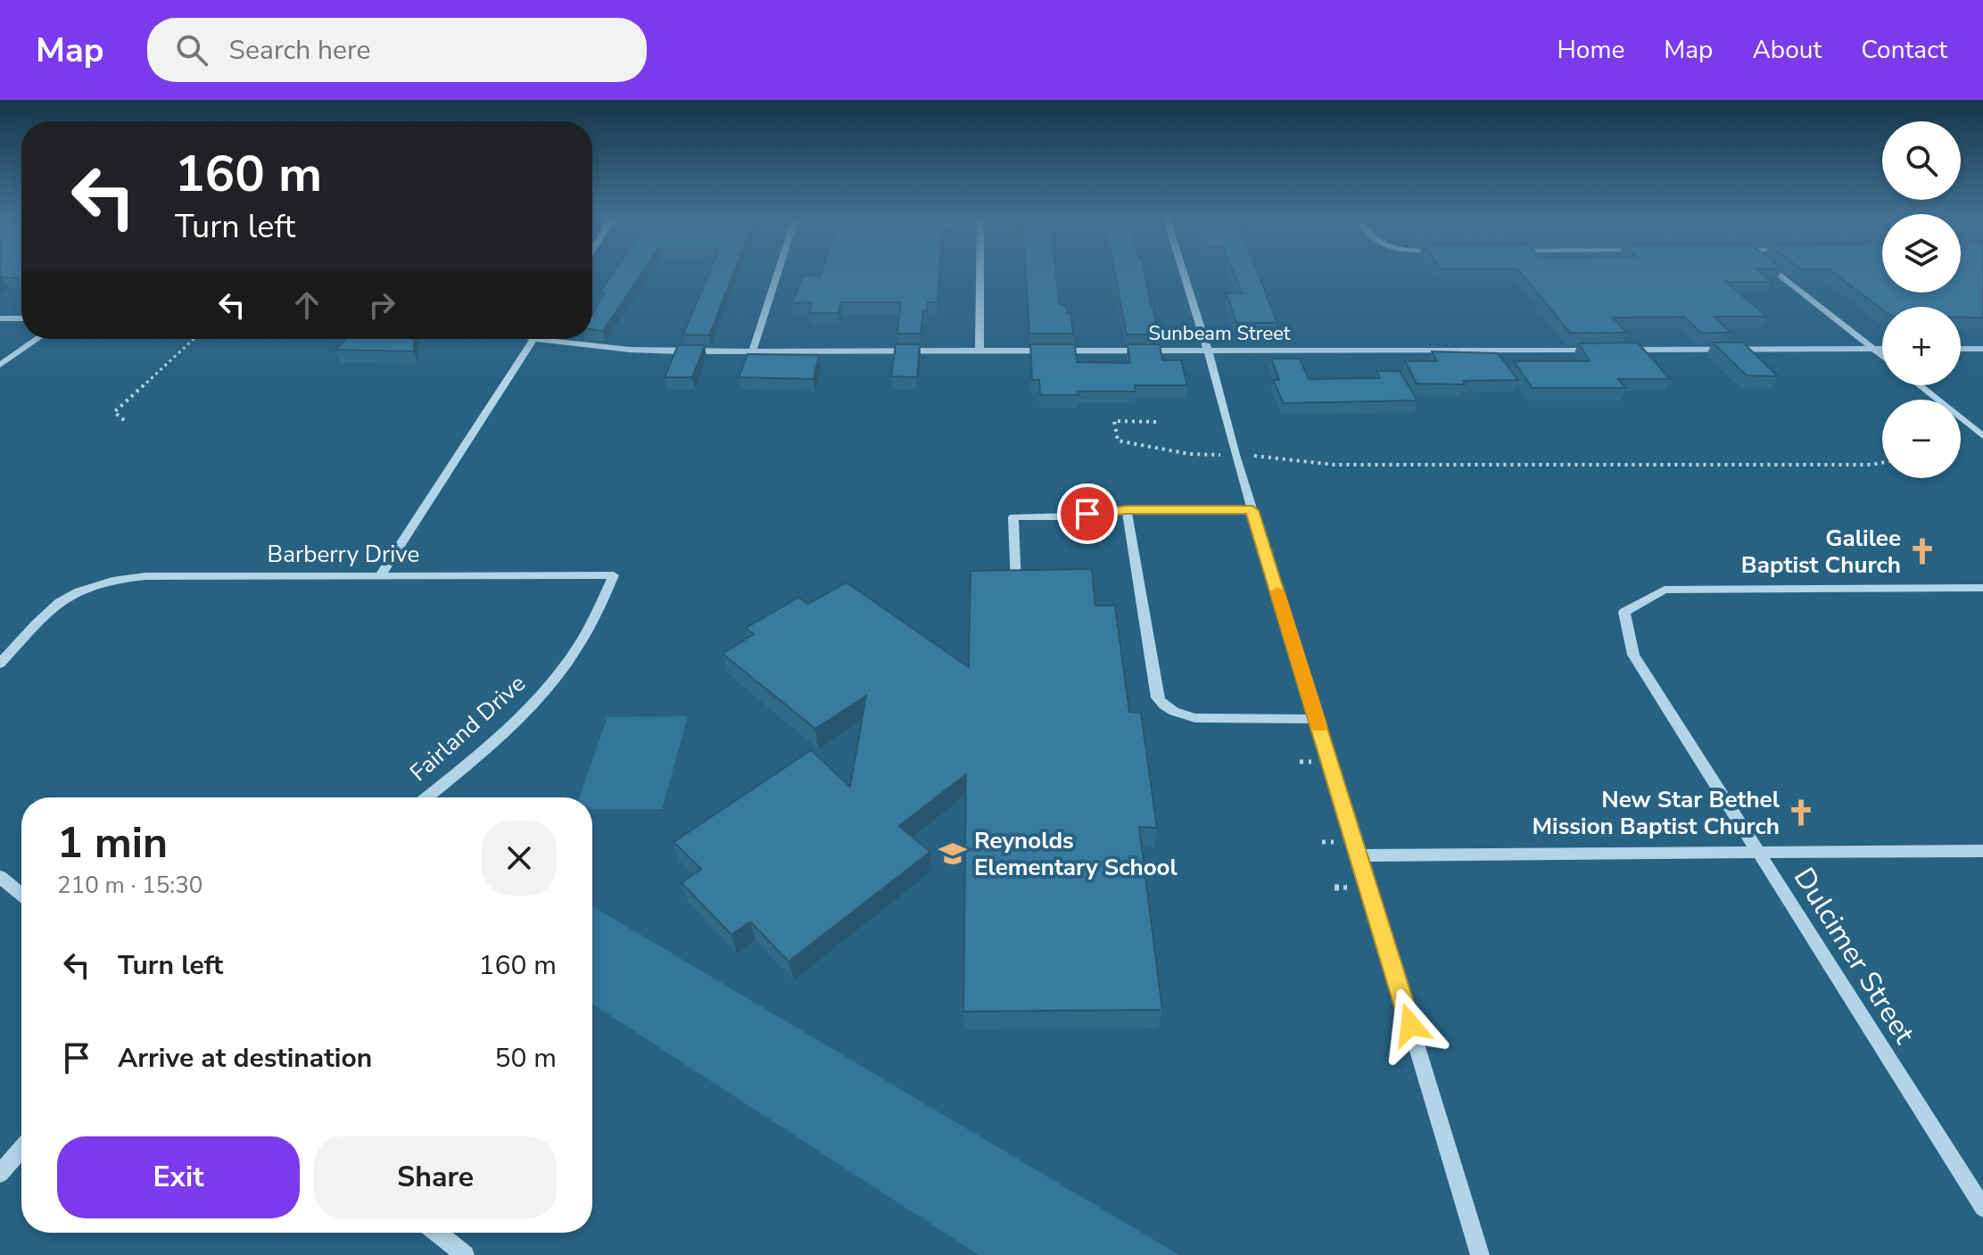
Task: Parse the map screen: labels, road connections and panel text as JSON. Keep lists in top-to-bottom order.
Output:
{
  "streets": {
    "street": [
      "Sunbeam Street",
      "Barberry Drive",
      "Fairland Drive",
      "Dulcimer Street"
    ]
  },
  "crossings": [
    ["Barberry Drive", "Fairland Drive"]
  ],
  "places": {
    "church": ["Galilee Baptist Church", "New Star Bethel Mission Baptist Church"],
    "school or university": ["Reynolds Elementary School"]
  },
  "page": {
    "header": "Map",
    "search": "Search here",
    "nav": [
      "Home",
      "Map",
      "About",
      "Contact"
    ],
    "map_buttons": ["+", "−"],
    "turn": ["160 m", "Turn left"],
    "heading": ["1 min", "210 m · 15:30"],
    "list": [
      {
        "name": "Turn left",
        "value": "160 m"
      },
      {
        "name": "Arrive at destination",
        "value": "50 m"
      }
    ],
    "buttons": ["Exit", "Share"]
  }
}
